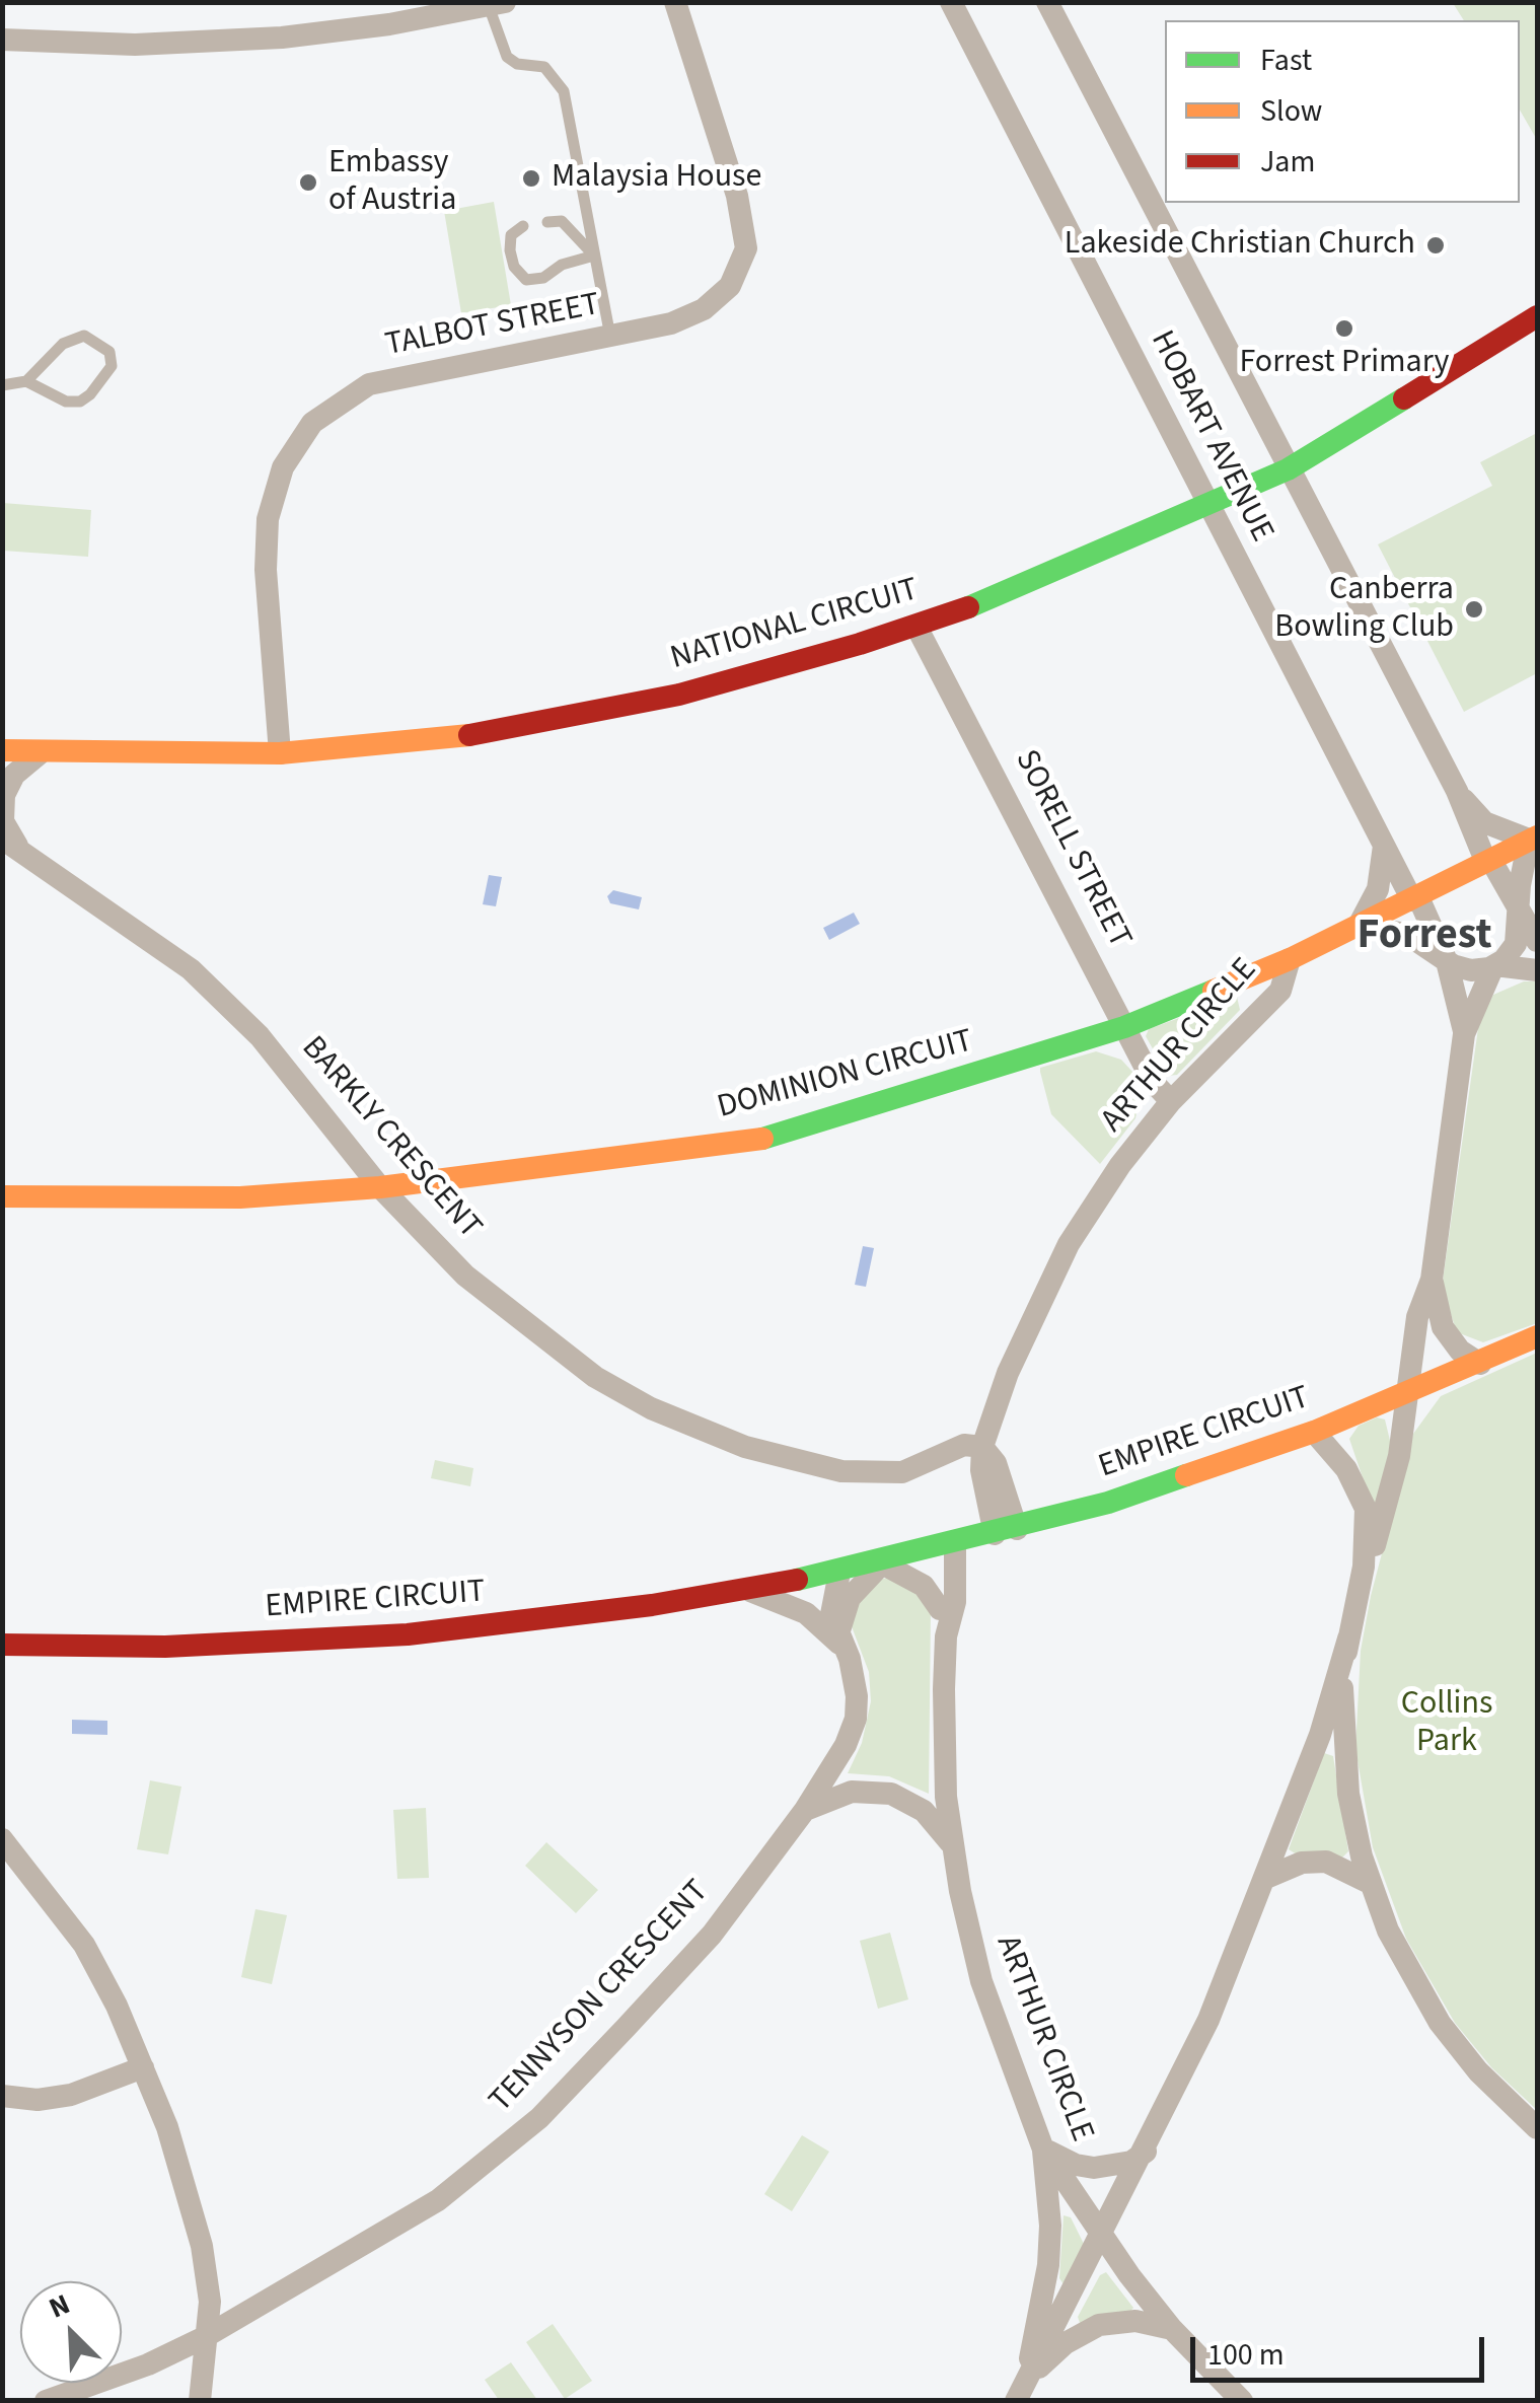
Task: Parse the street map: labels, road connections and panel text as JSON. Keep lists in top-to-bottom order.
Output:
{
  "streets": {
    "street": [
      "TALBOT STREET",
      "HOBART AVENUE",
      "NATIONAL CIRCUIT",
      "SORELL STREET",
      "ARTHUR CIRCLE",
      "DOMINION CIRCUIT",
      "BARKLY CRESCENT",
      "EMPIRE CIRCUIT",
      "TENNYSON CRESCENT"
    ]
  },
  "crossings": [
    ["TALBOT STREET", "NATIONAL CIRCUIT"],
    ["HOBART AVENUE", "NATIONAL CIRCUIT"],
    ["HOBART AVENUE", "DOMINION CIRCUIT"],
    ["NATIONAL CIRCUIT", "SORELL STREET"],
    ["SORELL STREET", "ARTHUR CIRCLE"],
    ["SORELL STREET", "DOMINION CIRCUIT"],
    ["ARTHUR CIRCLE", "DOMINION CIRCUIT"],
    ["ARTHUR CIRCLE", "BARKLY CRESCENT"],
    ["ARTHUR CIRCLE", "EMPIRE CIRCUIT"],
    ["DOMINION CIRCUIT", "BARKLY CRESCENT"],
    ["EMPIRE CIRCUIT", "TENNYSON CRESCENT"]
  ],
  "districts": ["Forrest"],
  "parks": ["Collins Park"],
  "places": [
    "Malaysia House",
    "Embassy of Austria",
    "Lakeside Christian Church",
    "Forrest Primary",
    "Canberra Bowling Club"
  ],
  "legend": ["Fast", "Slow", "Jam"],
  "scale_bar": "100 m",
  "north": "top left"
}
